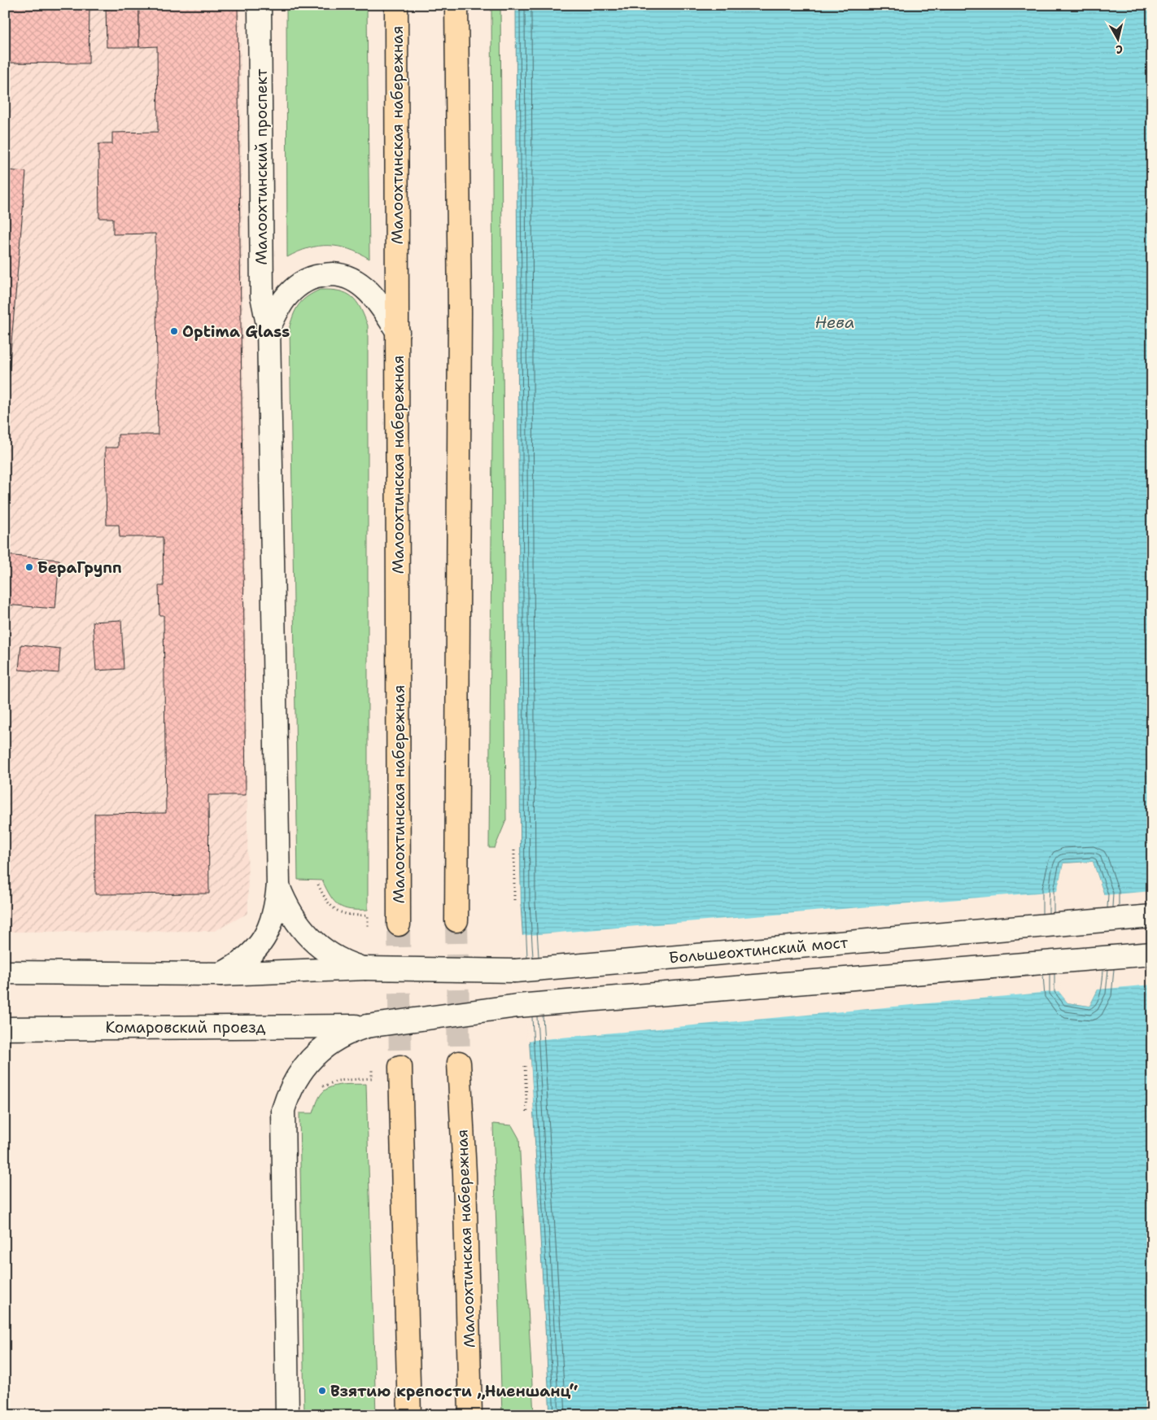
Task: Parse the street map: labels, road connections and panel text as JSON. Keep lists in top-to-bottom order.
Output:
{
  "streets": {
    "main road": [
      "Малоохтинская набережная",
      "Малоохтинский проспект",
      "Большеохтинский мост",
      "Комаровский проезд"
    ]
  },
  "water": ["Нева"],
  "places": ["Optima Glass", "БераГрупп", "Взятию крепости „Ниеншанц“"],
  "north": "bottom"
}
